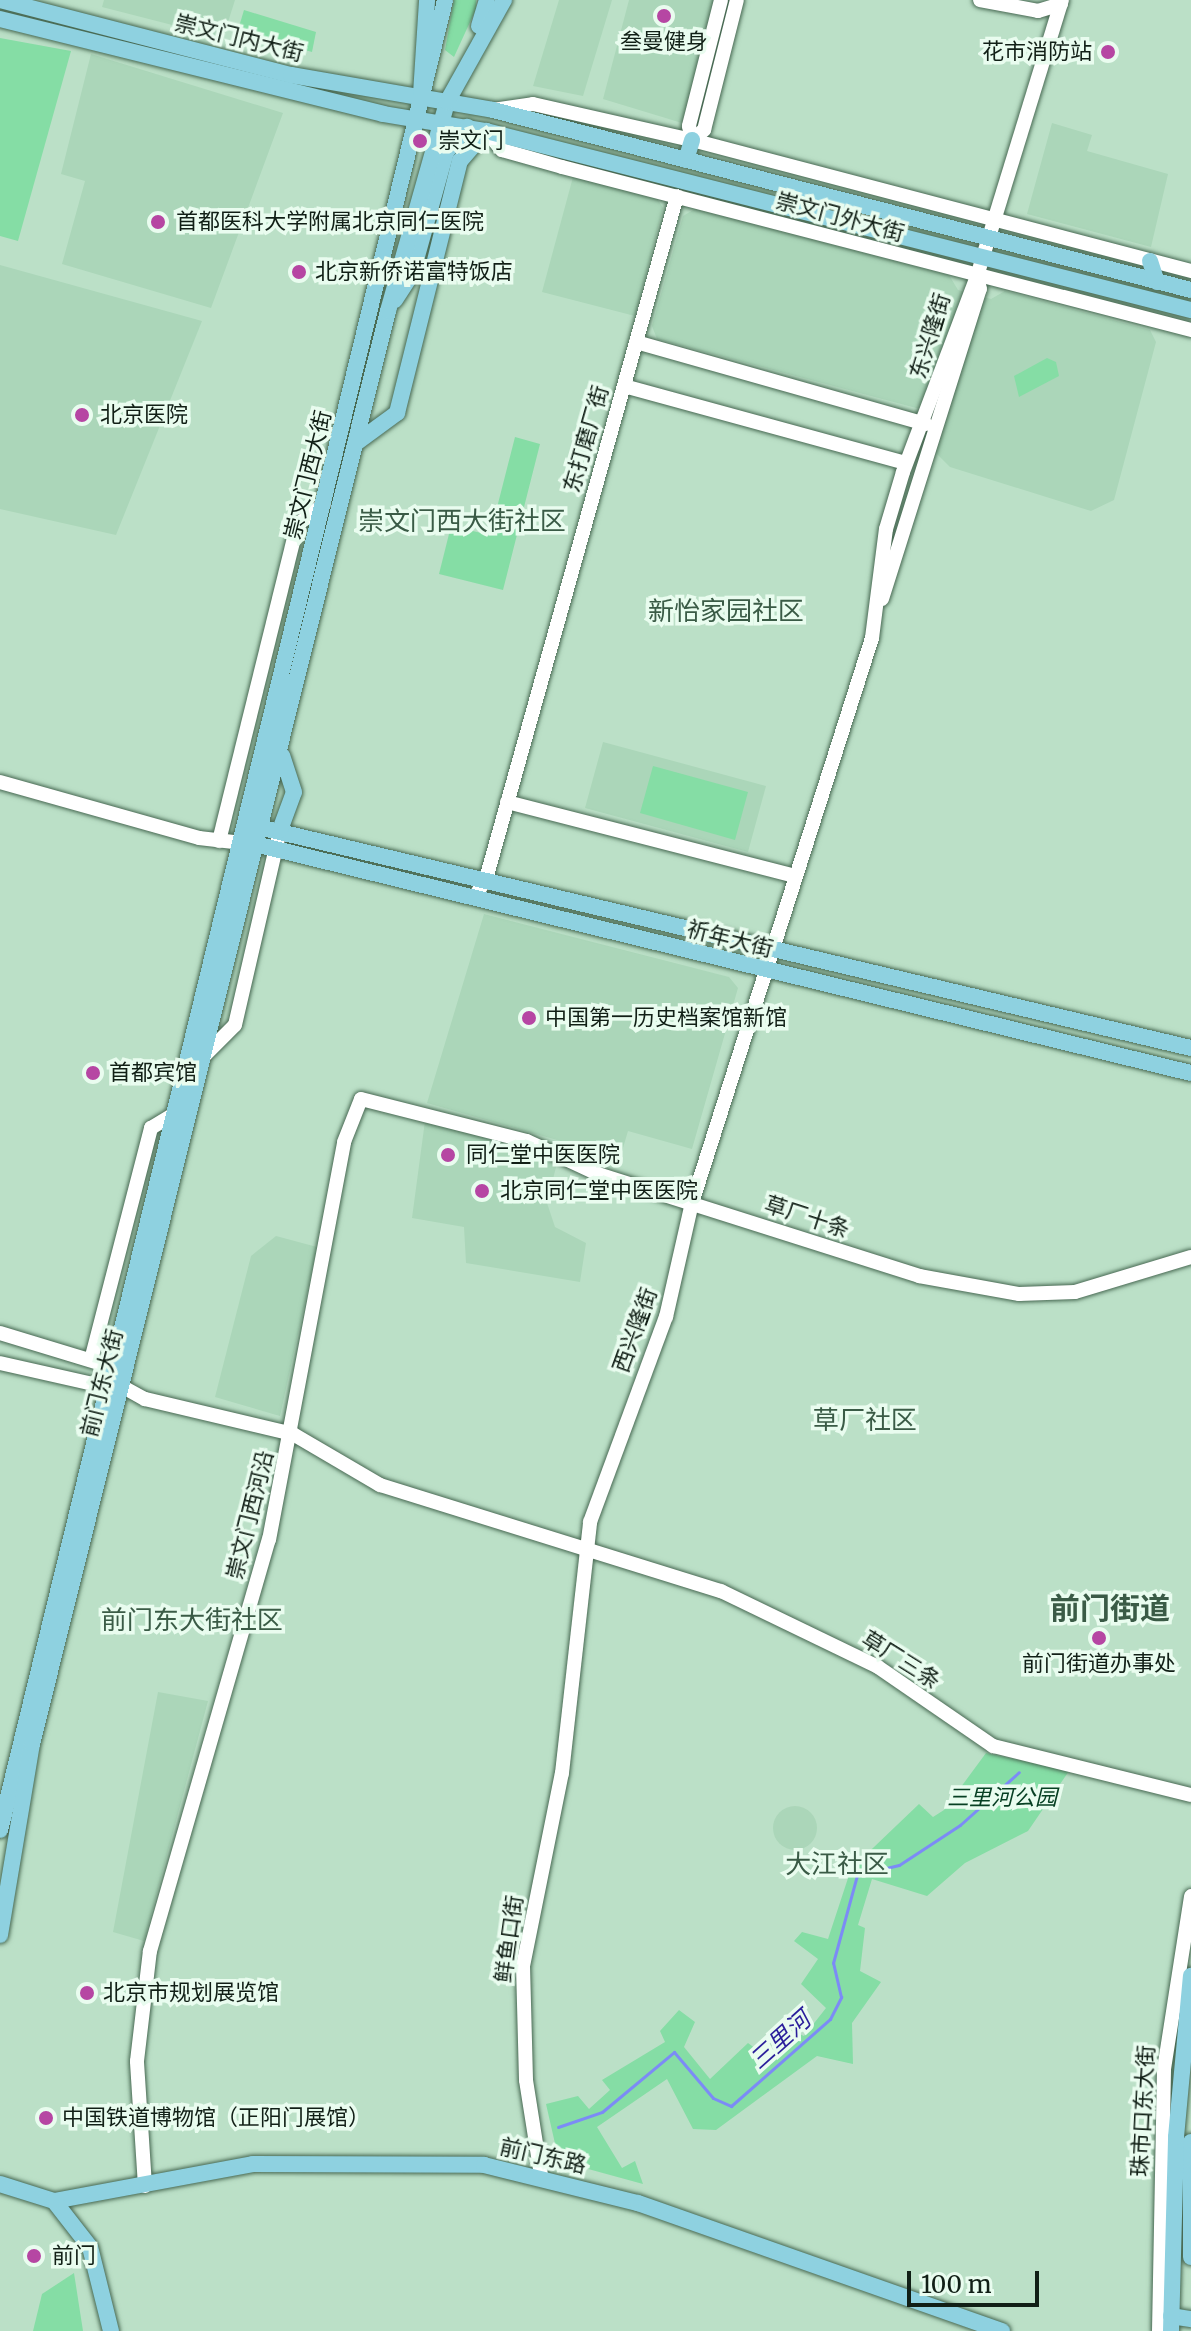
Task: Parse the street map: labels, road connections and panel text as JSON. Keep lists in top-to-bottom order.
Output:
{
  "streets": {
    "main road": [
      "崇文门内大街",
      "崇文门外大街",
      "崇文门西大街",
      "祈年大街",
      "前门东大街",
      "珠市口东大街",
      "前门东路"
    ],
    "street": [
      "东兴隆街",
      "东打磨厂街",
      "草厂十条",
      "西兴隆街",
      "崇文门西河沿",
      "草厂三条",
      "鲜鱼口街"
    ]
  },
  "crossings": [
    ["崇文门内大街", "崇文门外大街"],
    ["崇文门内大街", "崇文门西大街"],
    ["崇文门外大街", "东兴隆街"],
    ["崇文门外大街", "东打磨厂街"],
    ["崇文门外大街", "崇文门西大街"],
    ["东兴隆街", "祈年大街"],
    ["东兴隆街", "西兴隆街"],
    ["东打磨厂街", "祈年大街"],
    ["崇文门西大街", "祈年大街"],
    ["崇文门西大街", "前门东大街"],
    ["祈年大街", "西兴隆街"],
    ["祈年大街", "前门东大街"],
    ["草厂十条", "西兴隆街"],
    ["草厂十条", "崇文门西河沿"],
    ["西兴隆街", "草厂三条"],
    ["西兴隆街", "鲜鱼口街"],
    ["前门东大街", "草厂三条"],
    ["崇文门西河沿", "草厂三条"],
    ["崇文门西河沿", "前门东路"],
    ["鲜鱼口街", "前门东路"]
  ],
  "districts": [
    "崇文门西大街社区",
    "新怡家园社区",
    "草厂社区",
    "前门街道",
    "前门东大街社区",
    "大江社区"
  ],
  "water": ["三里河"],
  "parks": ["三里河公园"],
  "places": [
    "叁曼健身",
    "花市消防站",
    "崇文门",
    "首都医科大学附属北京同仁医院",
    "北京新侨诺富特饭店",
    "北京医院",
    "中国第一历史档案馆新馆",
    "首都宾馆",
    "同仁堂中医医院",
    "北京同仁堂中医医院",
    "前门街道办事处",
    "北京市规划展览馆",
    "中国铁道博物馆（正阳门展馆）",
    "前门"
  ],
  "scale_bar": "100 m"
}
